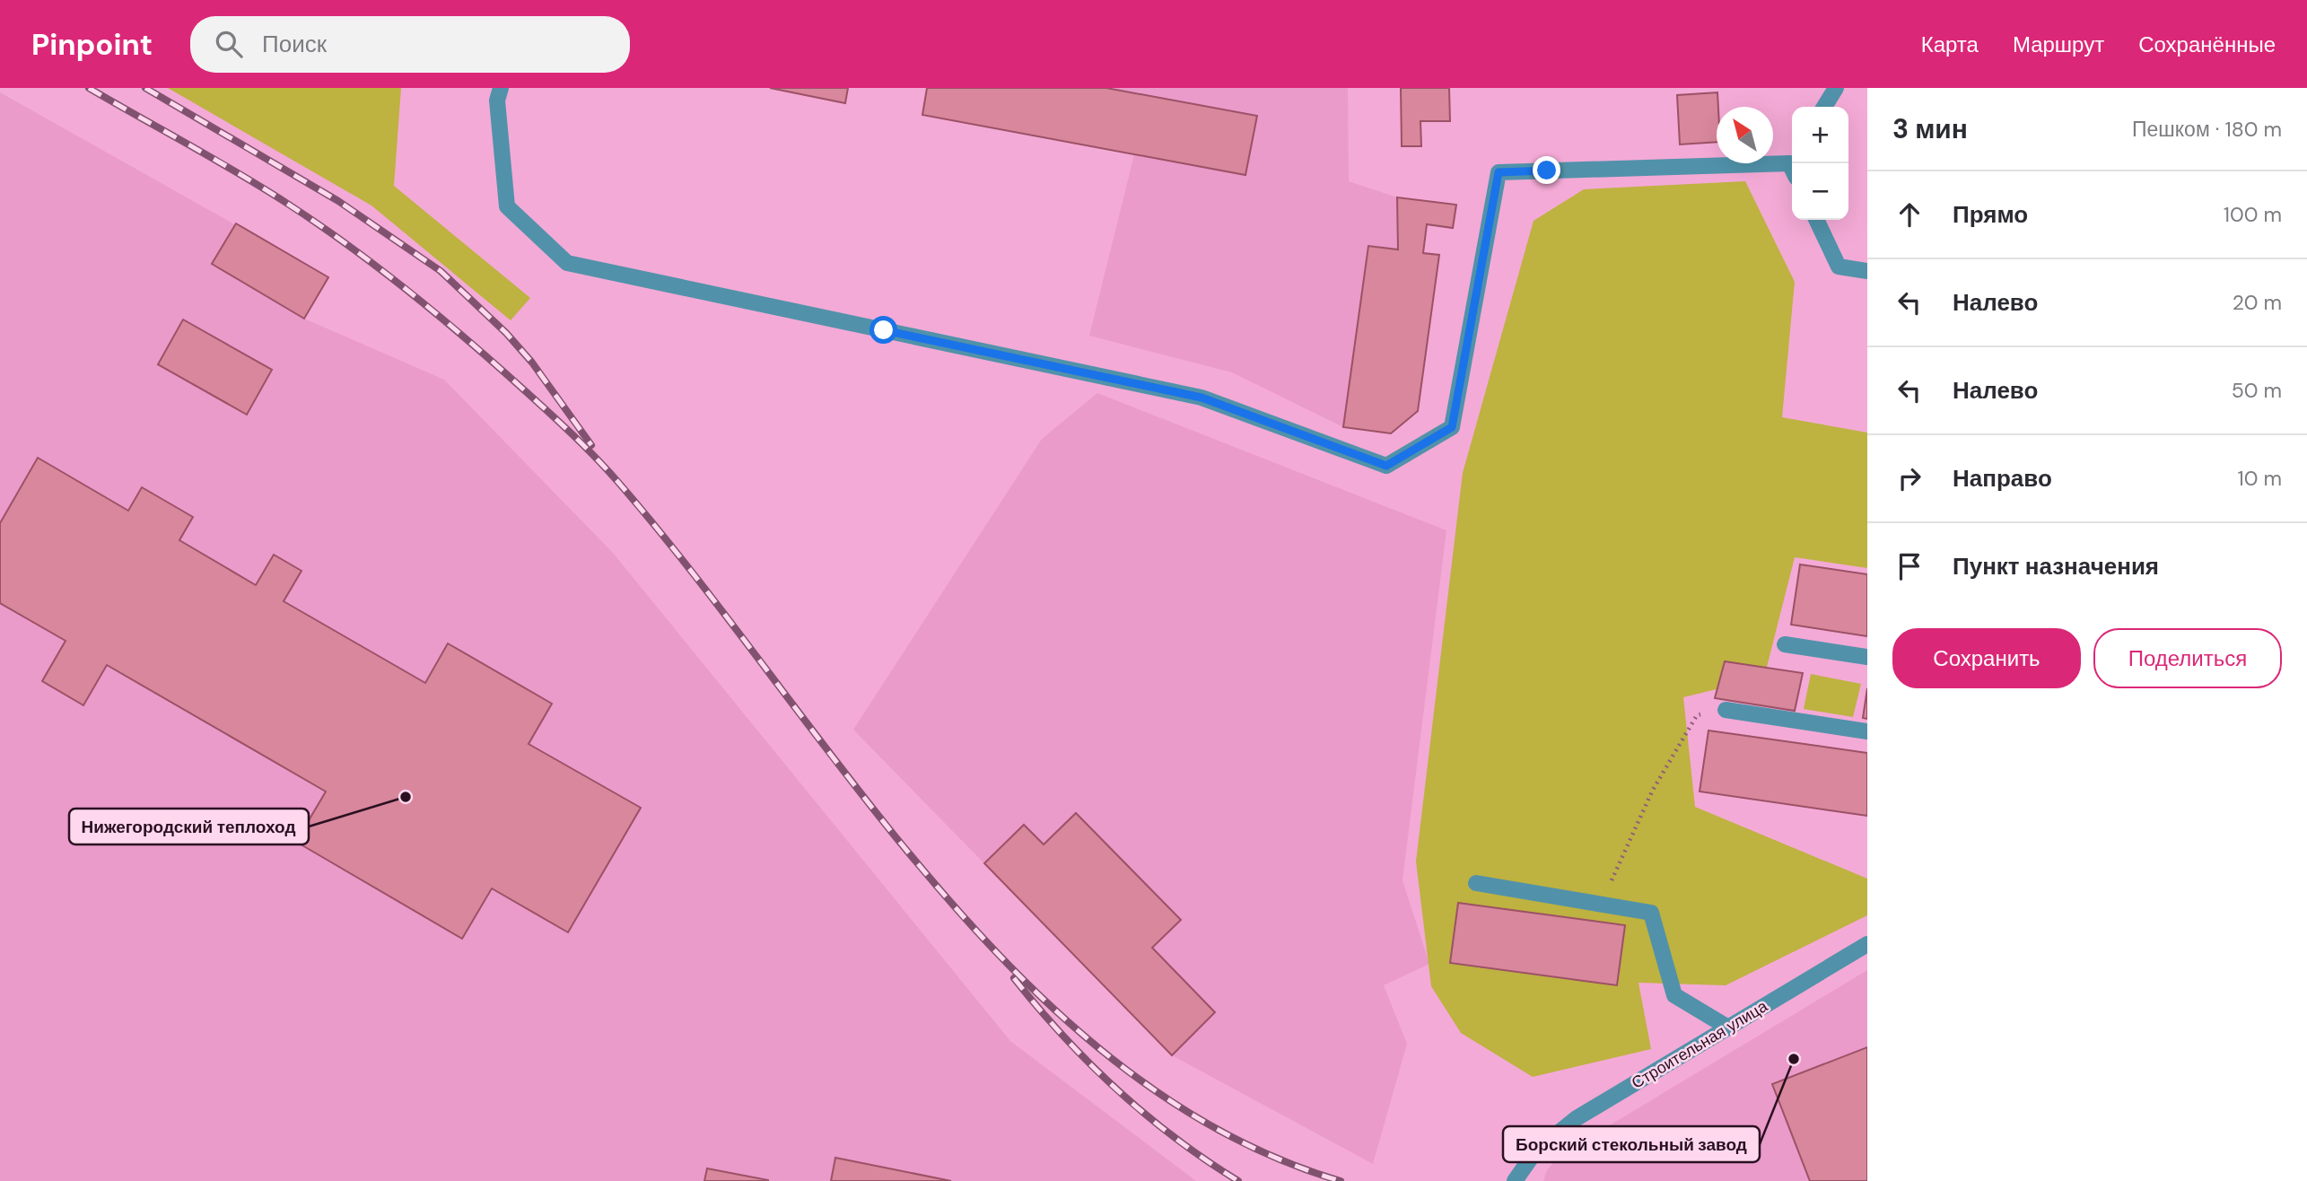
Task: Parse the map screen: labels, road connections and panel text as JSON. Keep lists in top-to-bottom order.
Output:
{
  "streets": {
    "street": ["Строительная улица"]
  },
  "places": ["Нижегородский теплоход", "Борский стекольный завод"],
  "north": "top left",
  "page": {
    "header": "Pinpoint",
    "search": "Поиск",
    "nav": ["Карта", "Маршрут", "Сохранённые"],
    "heading": ["3 мин", "Пешком · 180 m"],
    "map_buttons": ["+", "−"],
    "list": [
      ["Прямо", "100 m"],
      ["Налево", "20 m"],
      ["Налево", "50 m"],
      ["Направо", "10 m"],
      "Пункт назначения"
    ],
    "buttons": ["Сохранить", "Поделиться"]
  }
}
